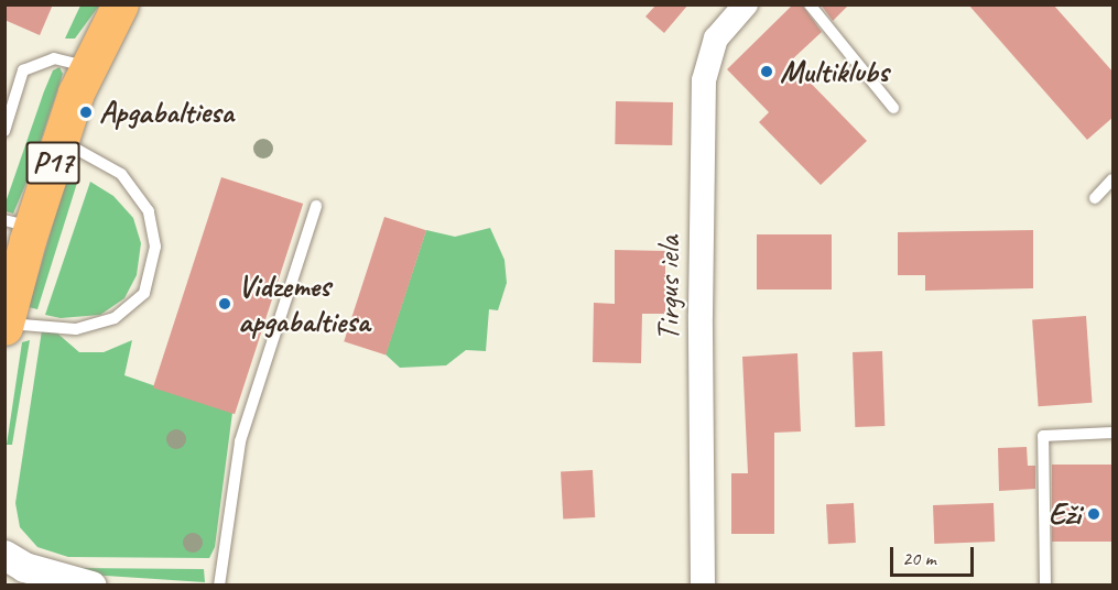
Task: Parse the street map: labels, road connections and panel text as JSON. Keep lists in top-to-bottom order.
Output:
{
  "streets": {
    "main road": ["P17"],
    "street": ["Tirgus iela"]
  },
  "places": [
    "Multiklubs",
    "Apgabaltiesa",
    "Vidzemes apgabaltiesa",
    "Eži"
  ],
  "scale_bar": "20 m"
}
